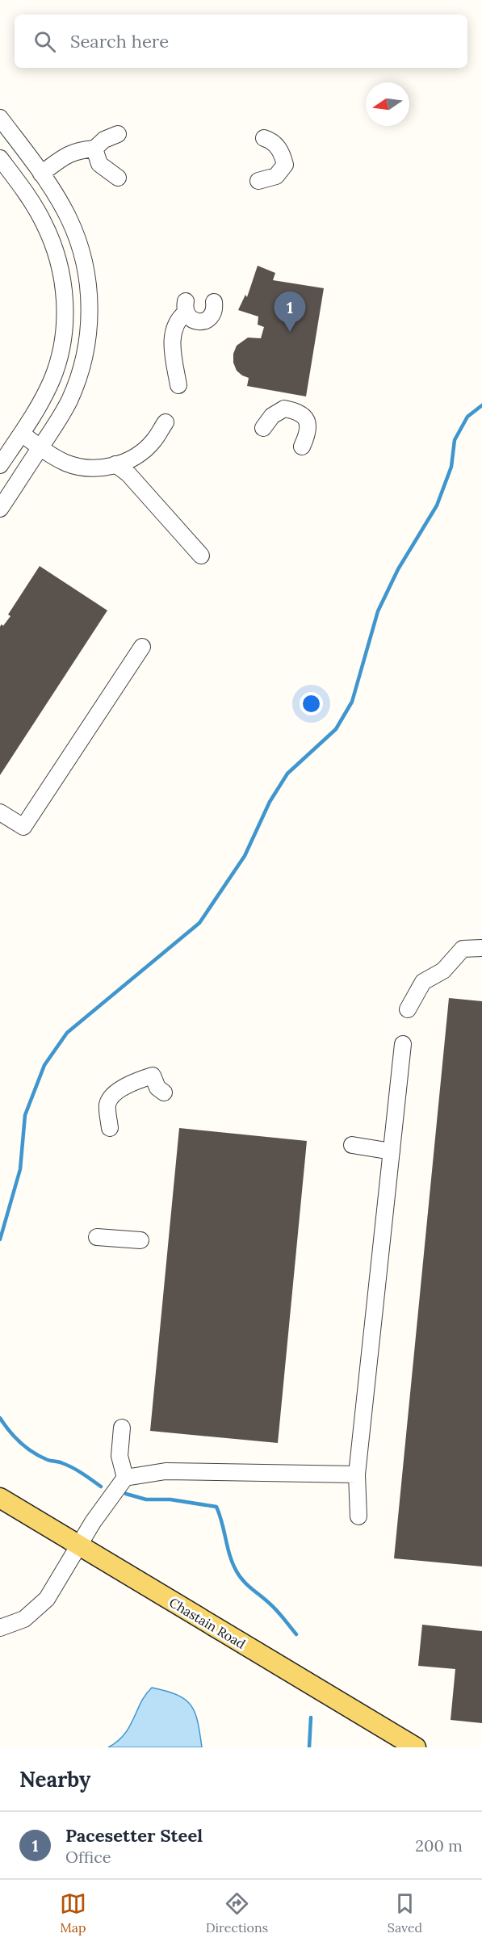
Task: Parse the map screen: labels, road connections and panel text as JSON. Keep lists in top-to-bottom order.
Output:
{
  "streets": {
    "main road": ["Chastain Road"]
  },
  "north": "left",
  "page": {
    "search": "Search here",
    "pins": "1",
    "heading": "Nearby",
    "list": [
      {
        "mark": "1",
        "name": "Pacesetter Steel",
        "note": "Office",
        "value": "200 m"
      }
    ],
    "nav": ["Map", "Directions", "Saved"]
  }
}
